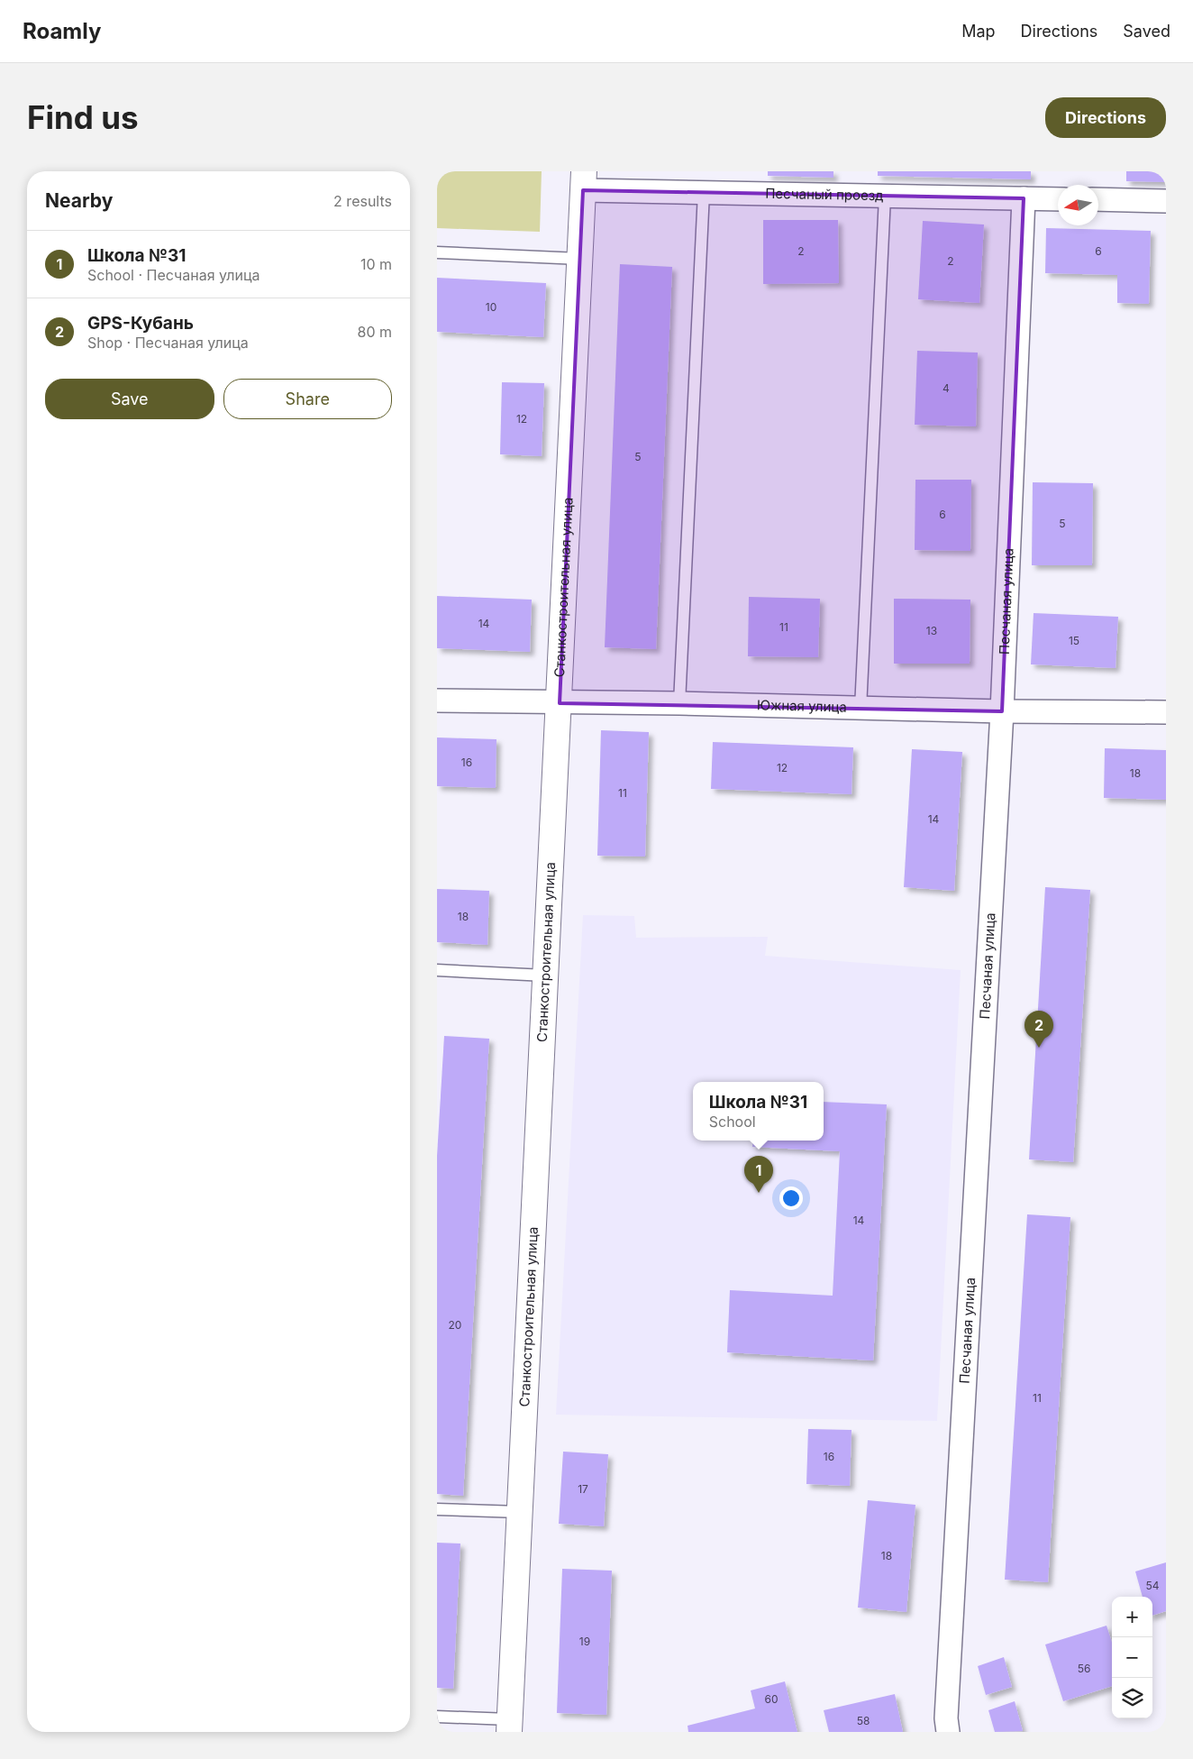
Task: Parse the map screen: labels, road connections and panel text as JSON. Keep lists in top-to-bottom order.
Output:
{
  "streets": {
    "street": [
      "Песчаный проезд",
      "Станкостроительная улица",
      "Песчаная улица",
      "Южная улица"
    ]
  },
  "crossings": [
    ["Песчаный проезд", "Станкостроительная улица"],
    ["Песчаный проезд", "Песчаная улица"],
    ["Станкостроительная улица", "Южная улица"],
    ["Песчаная улица", "Южная улица"]
  ],
  "house_numbers": [
    "2",
    "6",
    "2",
    "10",
    "4",
    "12",
    "5",
    "6",
    "5",
    "14",
    "11",
    "13",
    "15",
    "16",
    "12",
    "18",
    "11",
    "14",
    "18",
    "14",
    "20",
    "11",
    "16",
    "17",
    "18",
    "54",
    "19",
    "56",
    "60",
    "58"
  ],
  "north": "left",
  "page": {
    "header": "Roamly",
    "nav": ["Map", "Directions", "Saved"],
    "buttons": [
      "Directions",
      ["Save", "Share"]
    ],
    "title": "Find us",
    "heading": ["Nearby", "2 results"],
    "list": [
      {
        "mark": "1",
        "name": "Школа №31",
        "note": "School · Песчаная улица",
        "value": "10 m"
      },
      {
        "mark": "2",
        "name": "GPS-Кубань",
        "note": "Shop · Песчаная улица",
        "value": "80 m"
      }
    ],
    "pins": ["2", "1"],
    "popup": ["Школа №31", "School"],
    "map_buttons": ["+", "−"]
  }
}
